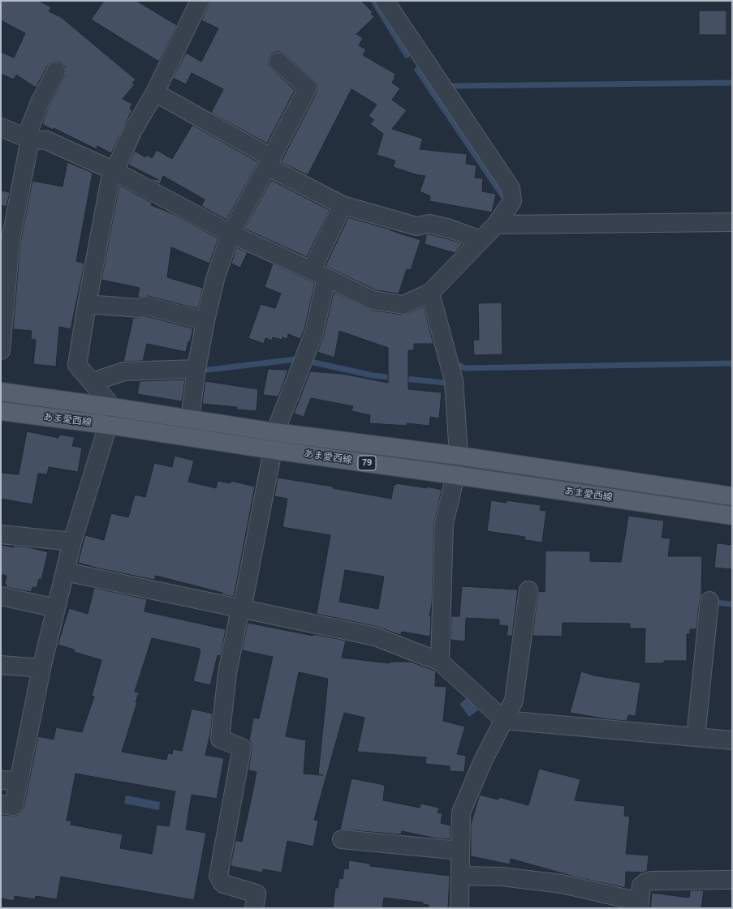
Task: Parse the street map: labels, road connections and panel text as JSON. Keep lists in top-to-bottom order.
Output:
{
  "streets": {
    "main road": ["あま愛西線", "79"]
  }
}
